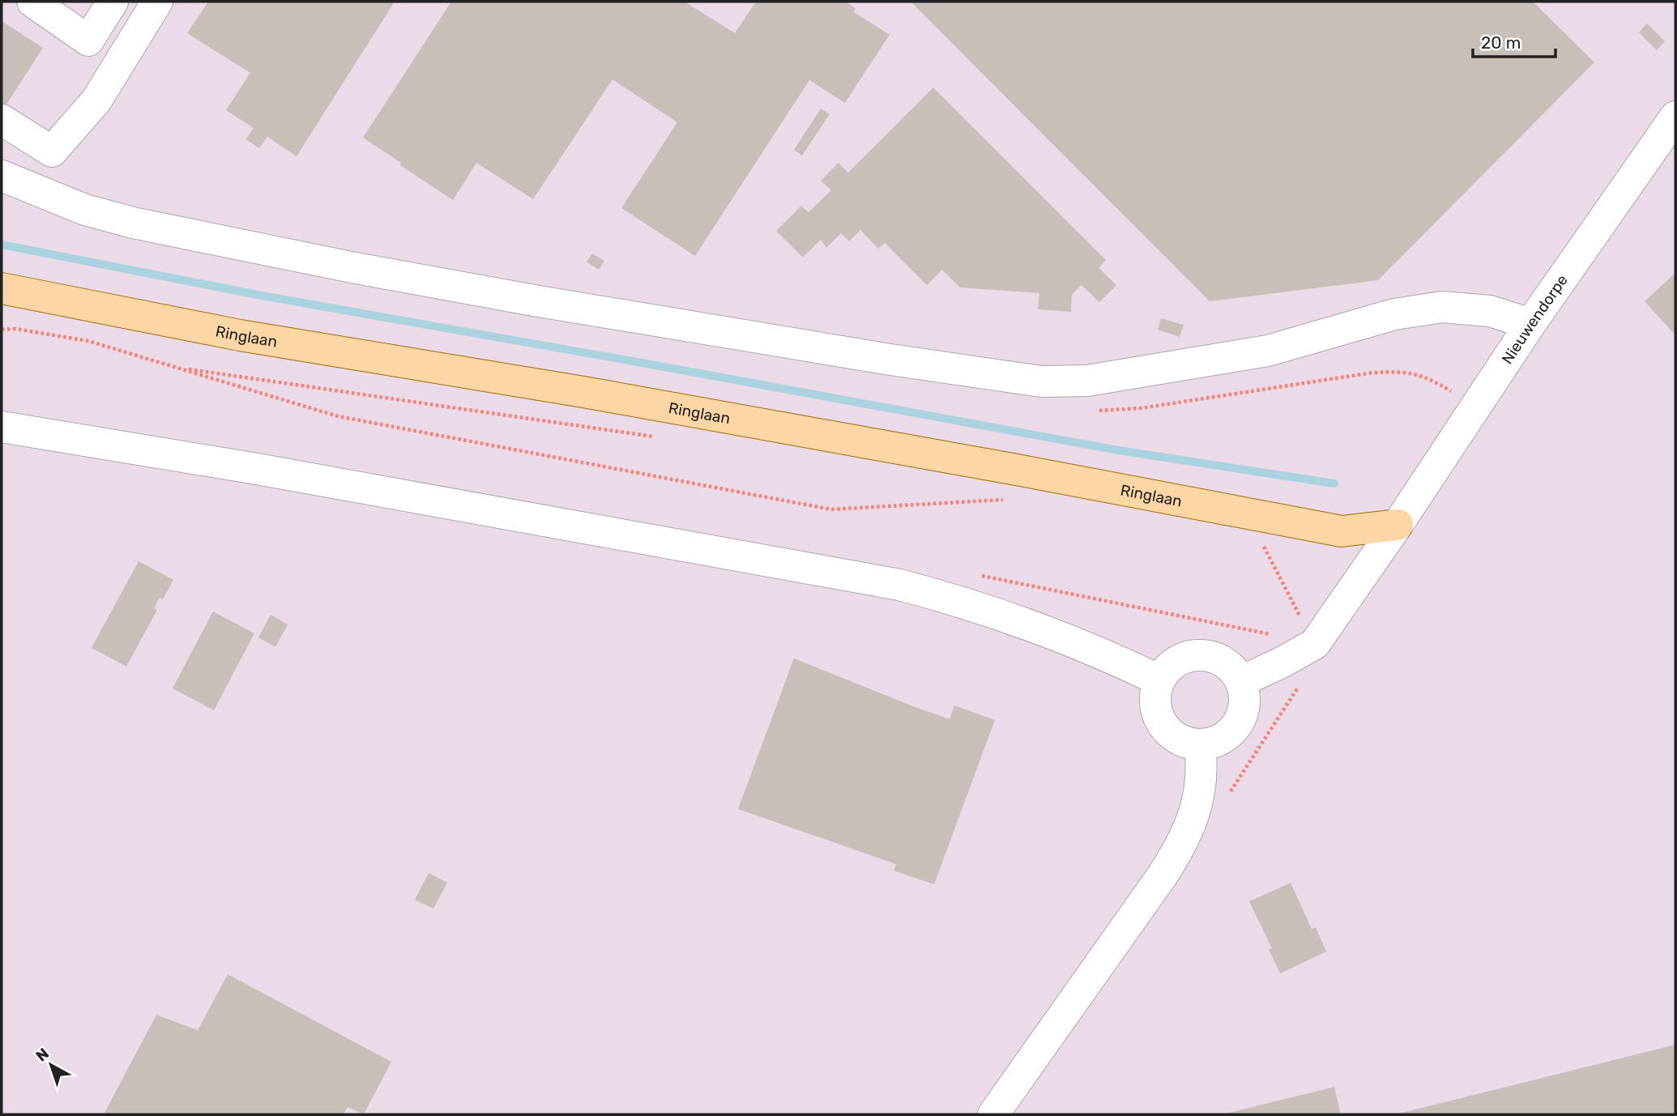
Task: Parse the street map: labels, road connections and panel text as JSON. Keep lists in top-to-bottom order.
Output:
{
  "streets": {
    "main road": ["Ringlaan"],
    "street": ["Nieuwendorpe"]
  },
  "crossings": [
    ["Nieuwendorpe", "Ringlaan"]
  ],
  "scale_bar": "20 m",
  "north": "top left"
}
